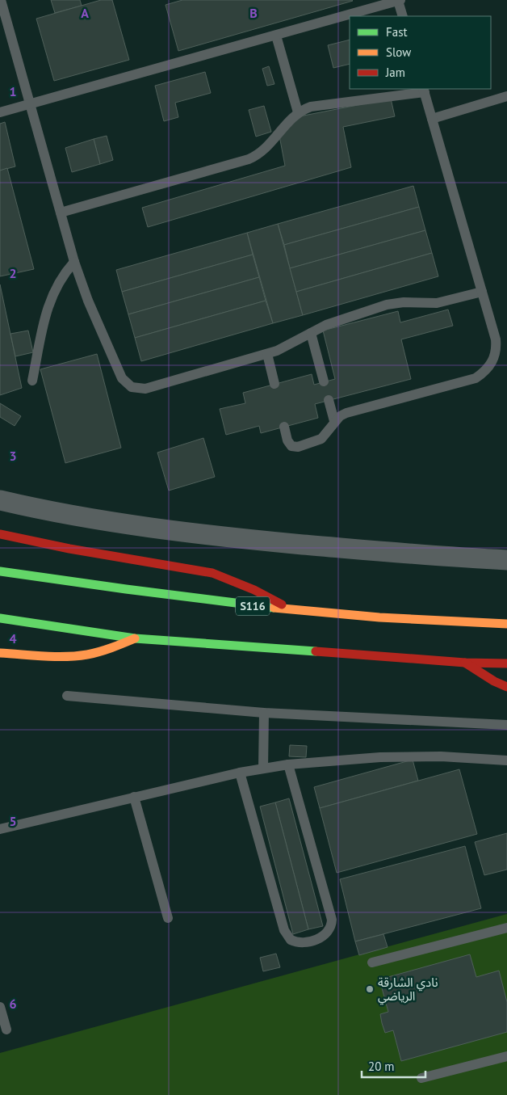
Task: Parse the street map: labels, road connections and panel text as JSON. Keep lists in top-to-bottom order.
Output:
{
  "streets": {
    "main road": ["S116"]
  },
  "places": ["نادي الشارقة الرياضي"],
  "legend": ["Fast", "Slow", "Jam"],
  "scale_bar": "20 m",
  "grid": {
    "columns": ["A", "B"],
    "rows": [
      "1",
      "2",
      "3",
      "4",
      "5",
      "6"
    ]
  }
}
